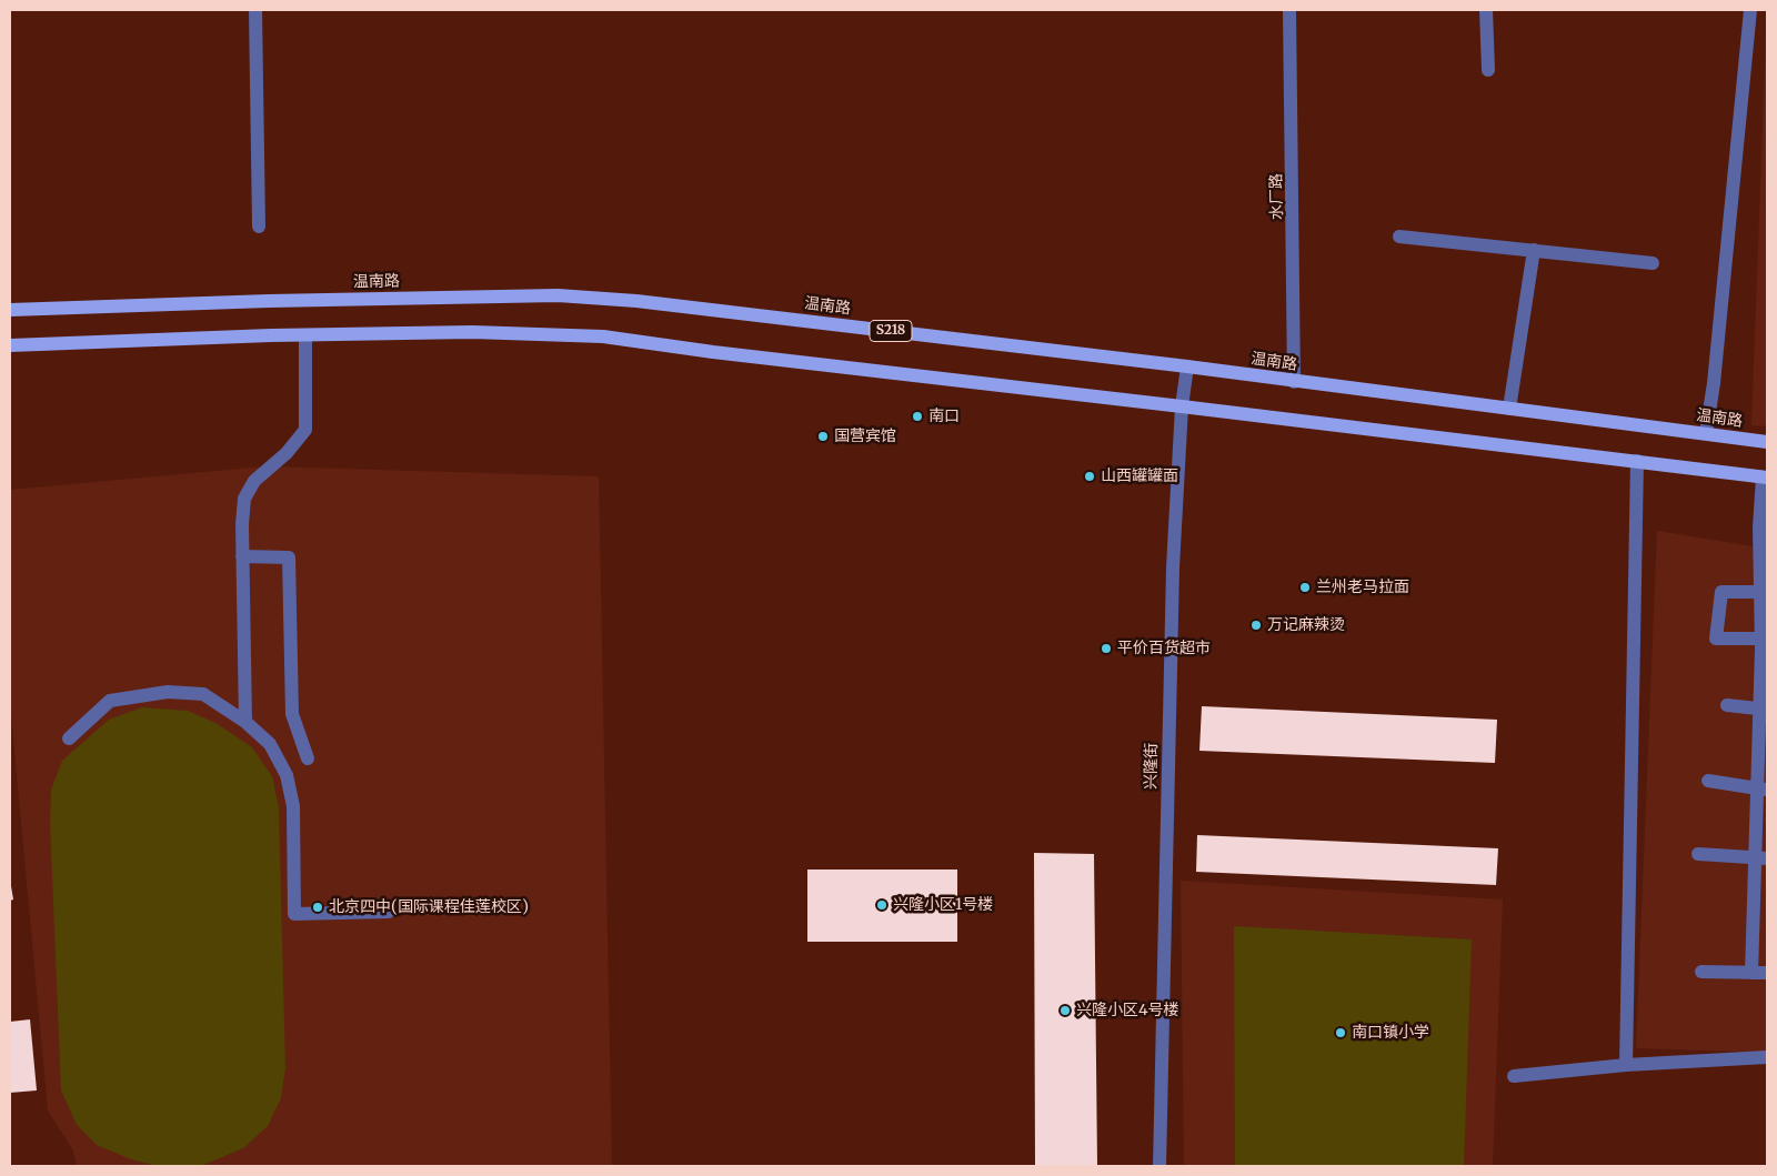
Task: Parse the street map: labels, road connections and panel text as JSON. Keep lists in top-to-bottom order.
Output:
{
  "streets": {
    "main road": ["温南路", "S218"],
    "street": ["水厂路", "兴隆街"]
  },
  "crossings": [
    ["水厂路", "温南路"],
    ["温南路", "兴隆街"]
  ],
  "places": [
    "南口",
    "国营宾馆",
    "山西罐罐面",
    "兰州老马拉面",
    "万记麻辣烫",
    "平价百货超市",
    "兴隆小区1号楼",
    "北京四中(国际课程佳莲校区)",
    "兴隆小区4号楼",
    "南口镇小学"
  ]
}
